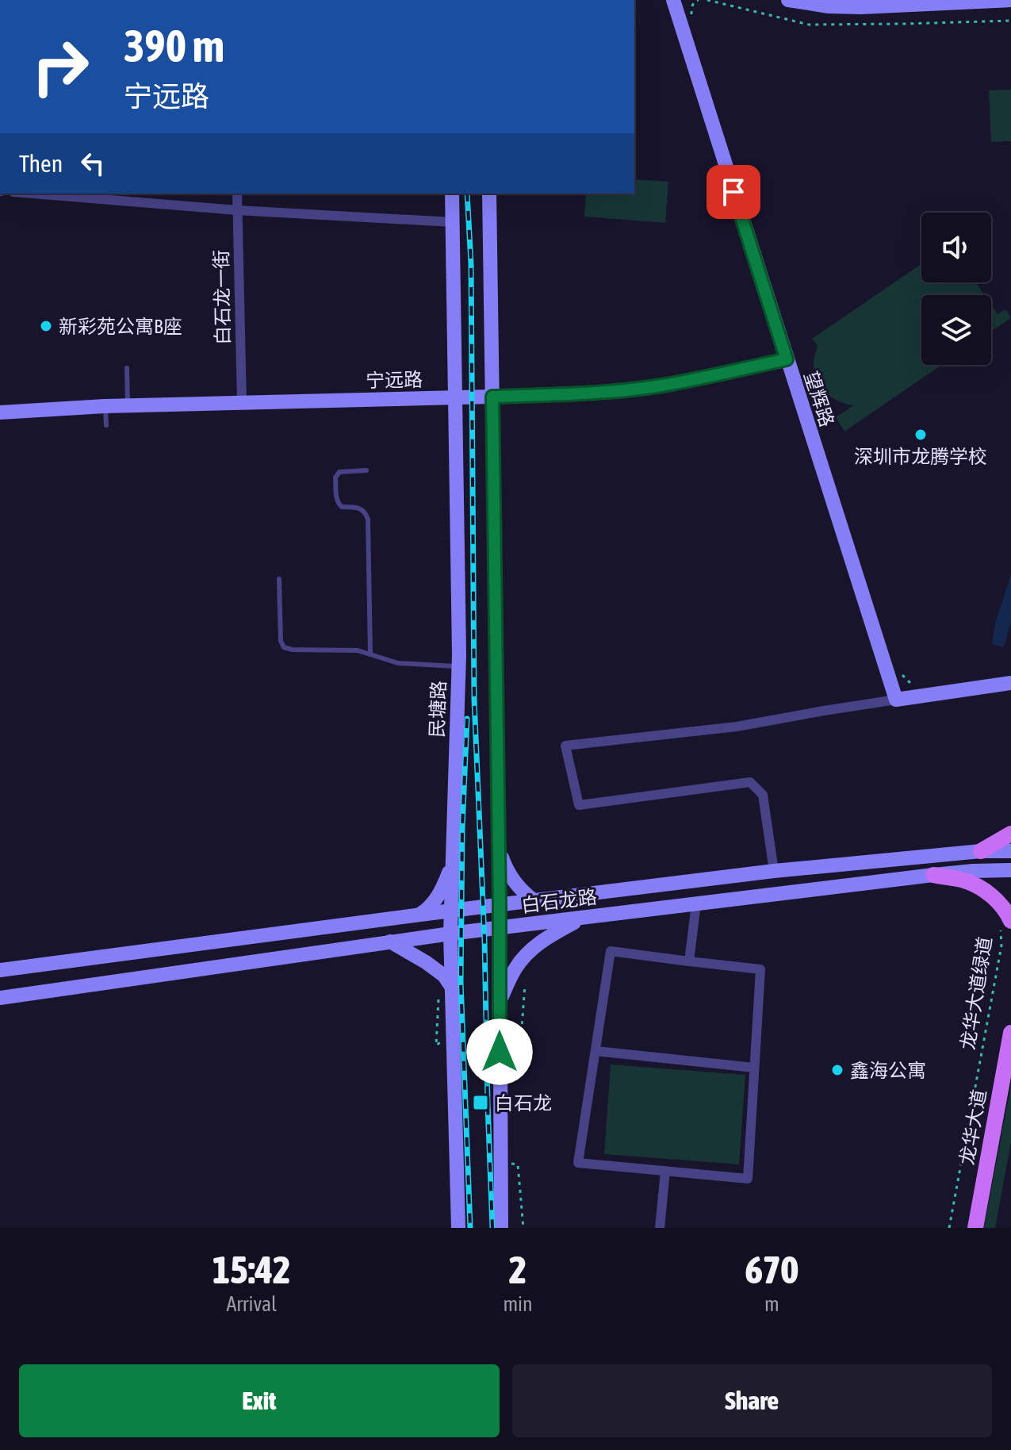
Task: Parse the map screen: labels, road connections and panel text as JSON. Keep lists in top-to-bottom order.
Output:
{
  "streets": {
    "main road": [
      "宁远路",
      "望辉路",
      "民塘路",
      "白石龙路",
      "龙华大道"
    ],
    "street": ["白石龙一街"],
    "path": ["龙华大道绿道"]
  },
  "crossings": [
    ["白石龙一街", "宁远路"],
    ["宁远路", "望辉路"],
    ["宁远路", "民塘路"],
    ["民塘路", "白石龙路"]
  ],
  "places": {
    "other": ["新彩苑公寓B座", "深圳市龙腾学校", "鑫海公寓"],
    "transit": ["白石龙"]
  },
  "page": {
    "turn": ["390 m", "宁远路"],
    "then": "Then",
    "eta": [
      "15:42",
      "Arrival",
      "2",
      "min",
      "670",
      "m"
    ],
    "buttons": ["Exit", "Share"]
  }
}
